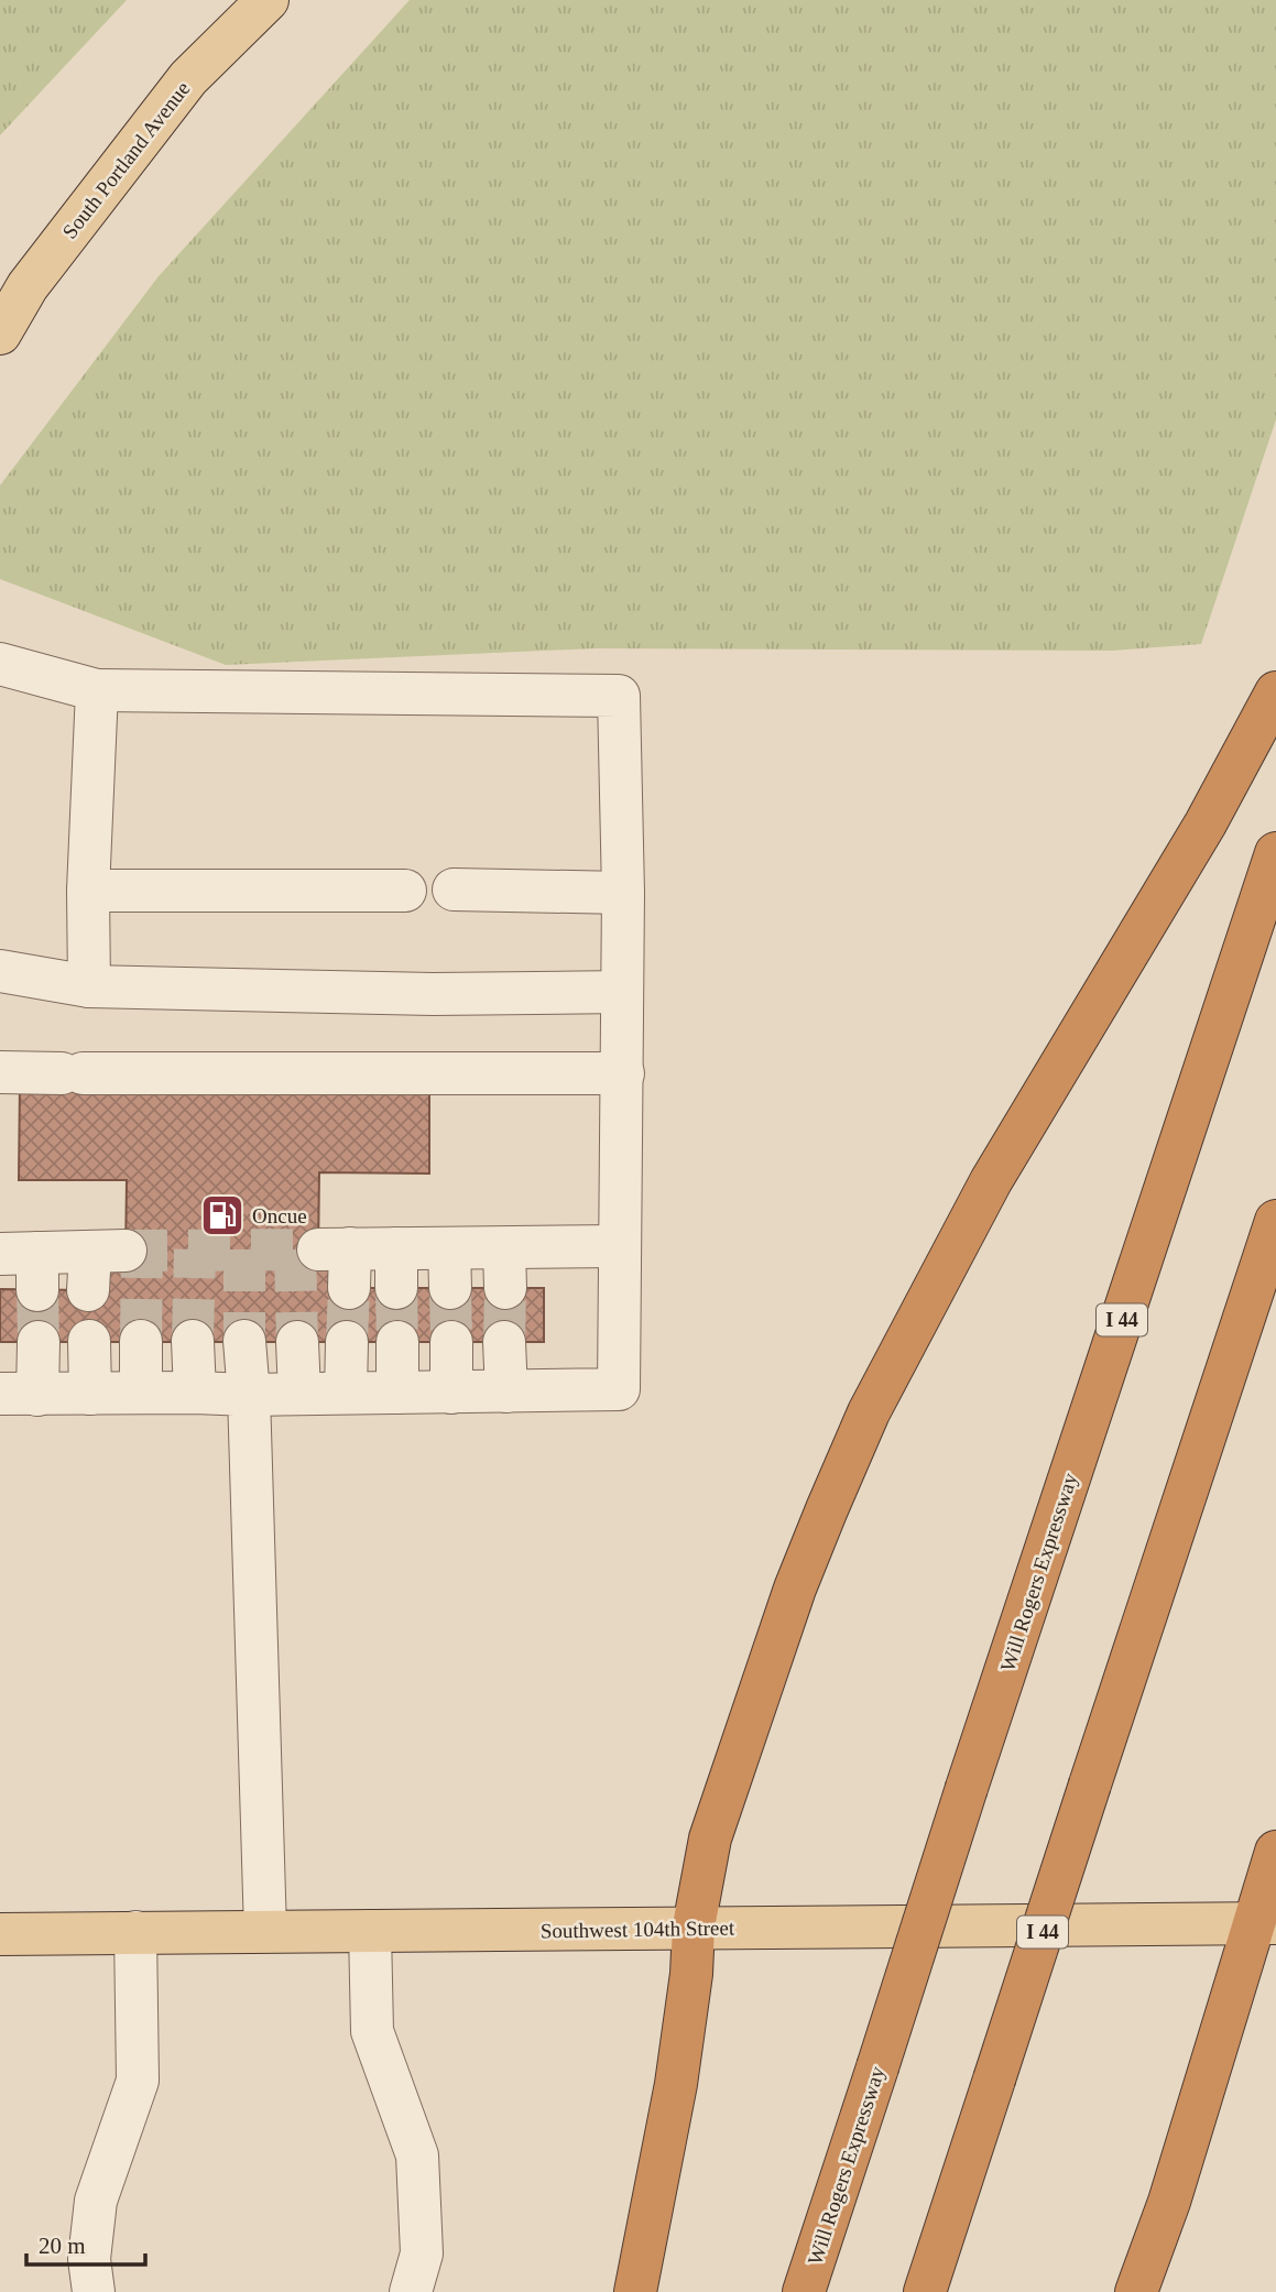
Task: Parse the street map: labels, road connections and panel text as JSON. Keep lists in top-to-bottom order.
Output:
{
  "streets": {
    "highway": ["I 44", "Will Rogers Expressway"],
    "main road": ["South Portland Avenue", "Southwest 104th Street"]
  },
  "places": {
    "fuel station": ["Oncue"]
  },
  "scale_bar": "20 m"
}
